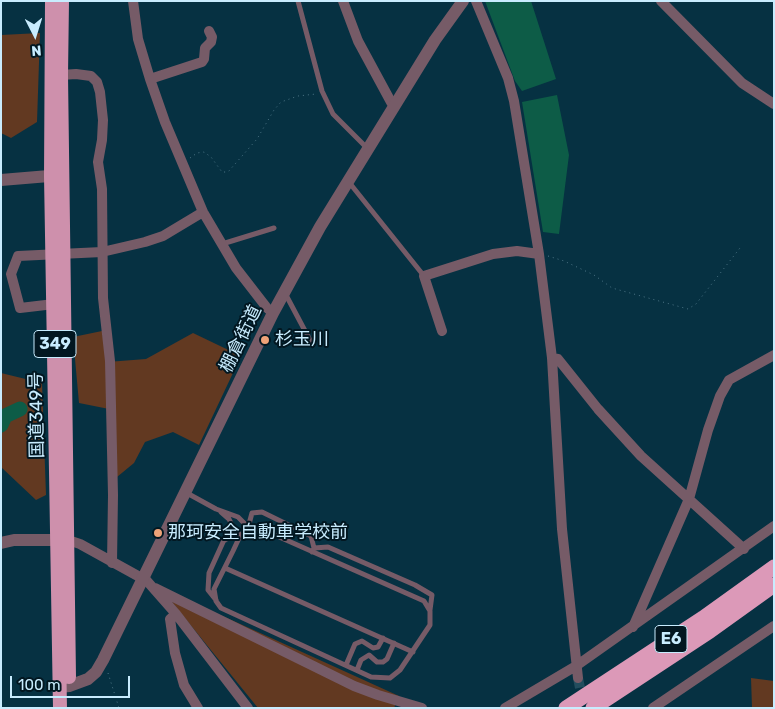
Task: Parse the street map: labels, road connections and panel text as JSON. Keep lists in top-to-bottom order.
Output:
{
  "streets": {
    "highway": ["349", "国道349号", "E6"],
    "street": ["棚倉街道"]
  },
  "crossings": [
    ["棚倉街道", "国道349号"]
  ],
  "places": ["杉玉川", "那珂安全自動車学校前"],
  "scale_bar": "100 m",
  "north": "bottom"
}
